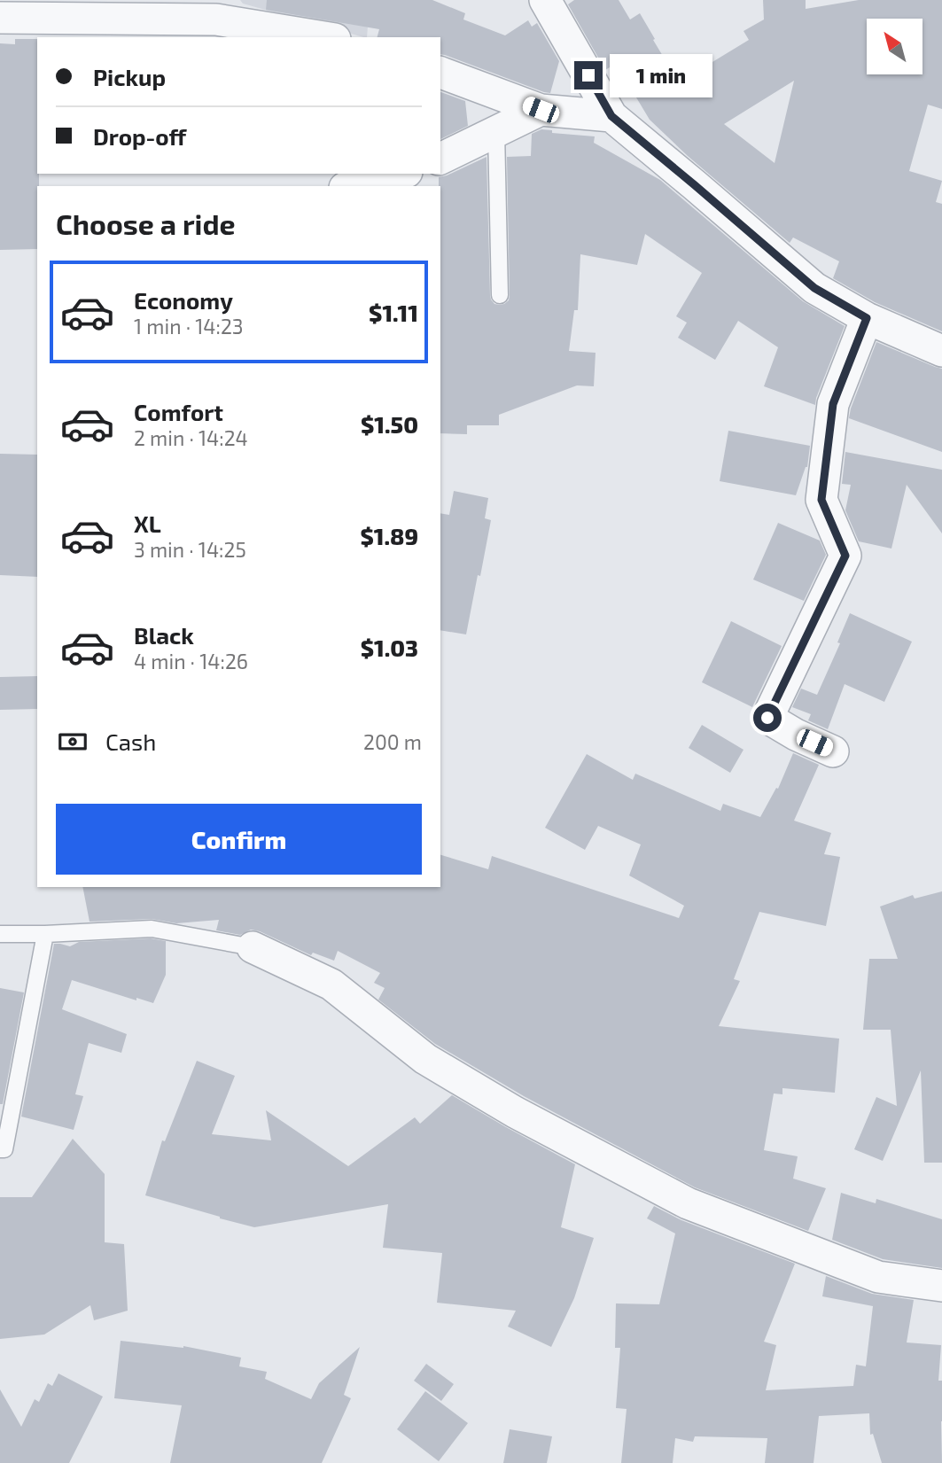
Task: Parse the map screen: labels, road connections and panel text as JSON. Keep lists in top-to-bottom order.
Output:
{
  "north": "top left",
  "page": {
    "banner": ["Pickup", "Drop-off"],
    "bubble": "1 min",
    "heading": "Choose a ride",
    "list": [
      {
        "name": "Economy",
        "note": "1 min · 14:23",
        "value": "$1.11"
      },
      {
        "name": "Comfort",
        "note": "2 min · 14:24",
        "value": "$1.50"
      },
      {
        "name": "XL",
        "note": "3 min · 14:25",
        "value": "$1.89"
      },
      {
        "name": "Black",
        "note": "4 min · 14:26",
        "value": "$1.03"
      }
    ],
    "pay": ["Cash", "200 m"],
    "buttons": "Confirm"
  }
}
